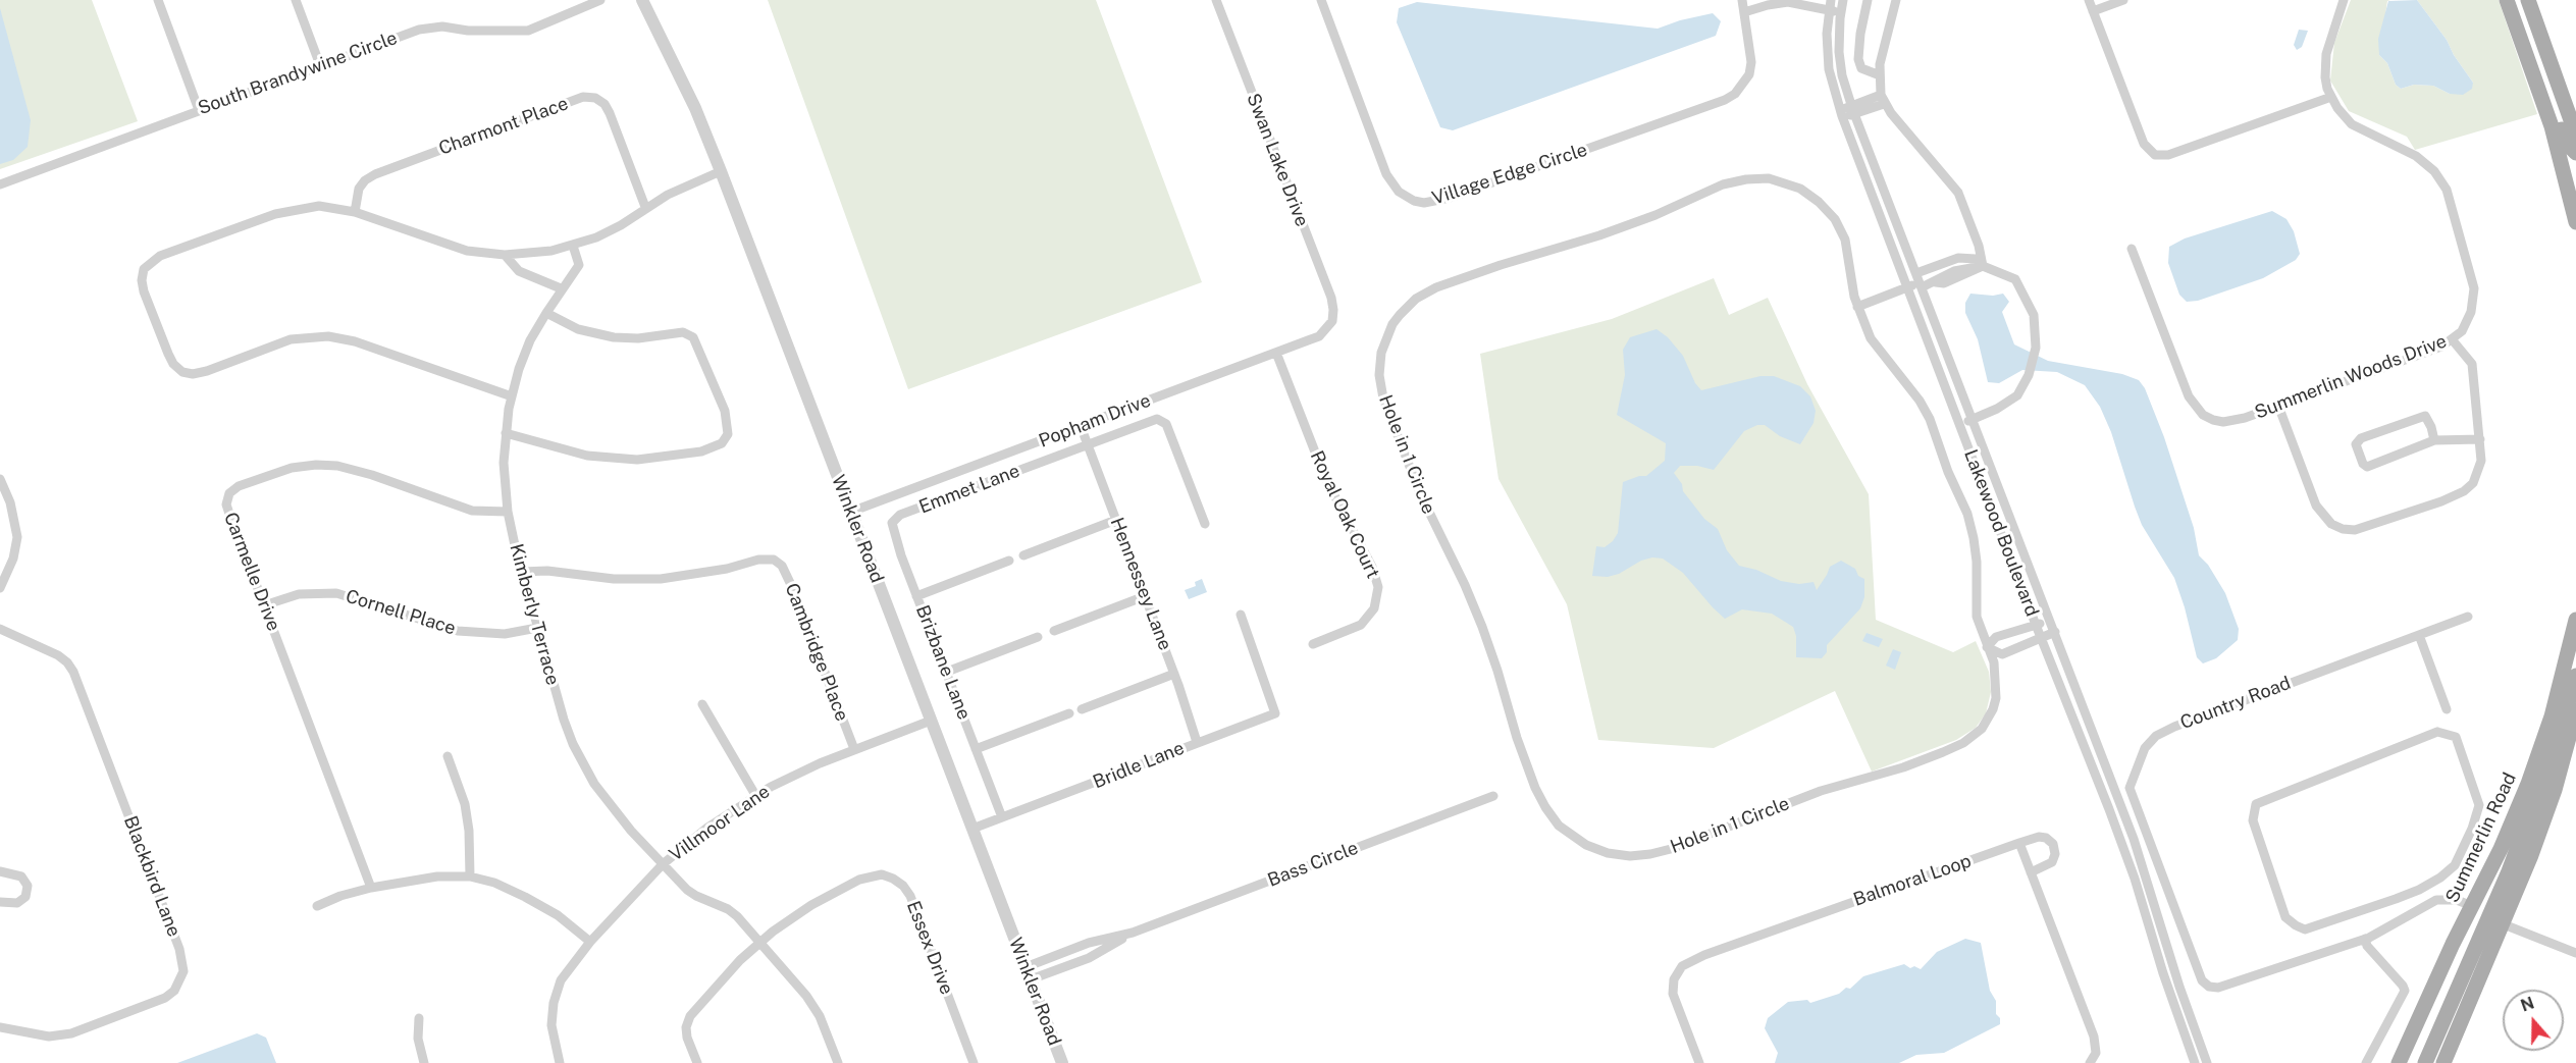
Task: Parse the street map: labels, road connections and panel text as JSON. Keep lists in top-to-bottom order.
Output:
{
  "streets": {
    "main road": ["Summerlin Road"],
    "street": [
      "South Brandywine Circle",
      "Charmont Place",
      "Swan Lake Drive",
      "Village Edge Circle",
      "Summerlin Woods Drive",
      "Popham Drive",
      "Hole in 1 Circle",
      "Emmet Lane",
      "Royal Oak Court",
      "Winkler Road",
      "Lakewood Boulevard",
      "Carmelle Drive",
      "Hennessey Lane",
      "Cornell Place",
      "Kimberly Terrace",
      "Cambridge Place",
      "Brizbane Lane",
      "Country Road",
      "Bridle Lane",
      "Villmoor Lane",
      "Bass Circle",
      "Blackbird Lane",
      "Balmoral Loop",
      "Essex Drive"
    ]
  },
  "crossings": [
    ["Swan Lake Drive", "Popham Drive"],
    ["Popham Drive", "Royal Oak Court"],
    ["Popham Drive", "Winkler Road"],
    ["Popham Drive", "Hennessey Lane"],
    ["Emmet Lane", "Hennessey Lane"],
    ["Emmet Lane", "Brizbane Lane"],
    ["Winkler Road", "Bridle Lane"],
    ["Winkler Road", "Villmoor Lane"],
    ["Winkler Road", "Bass Circle"],
    ["Carmelle Drive", "Cornell Place"],
    ["Carmelle Drive", "Kimberly Terrace"],
    ["Hennessey Lane", "Bridle Lane"],
    ["Cornell Place", "Kimberly Terrace"],
    ["Kimberly Terrace", "Cambridge Place"],
    ["Kimberly Terrace", "Villmoor Lane"],
    ["Kimberly Terrace", "Essex Drive"],
    ["Cambridge Place", "Villmoor Lane"],
    ["Brizbane Lane", "Bridle Lane"],
    ["Country Road", "Summerlin Road"]
  ],
  "north": "top"
}
